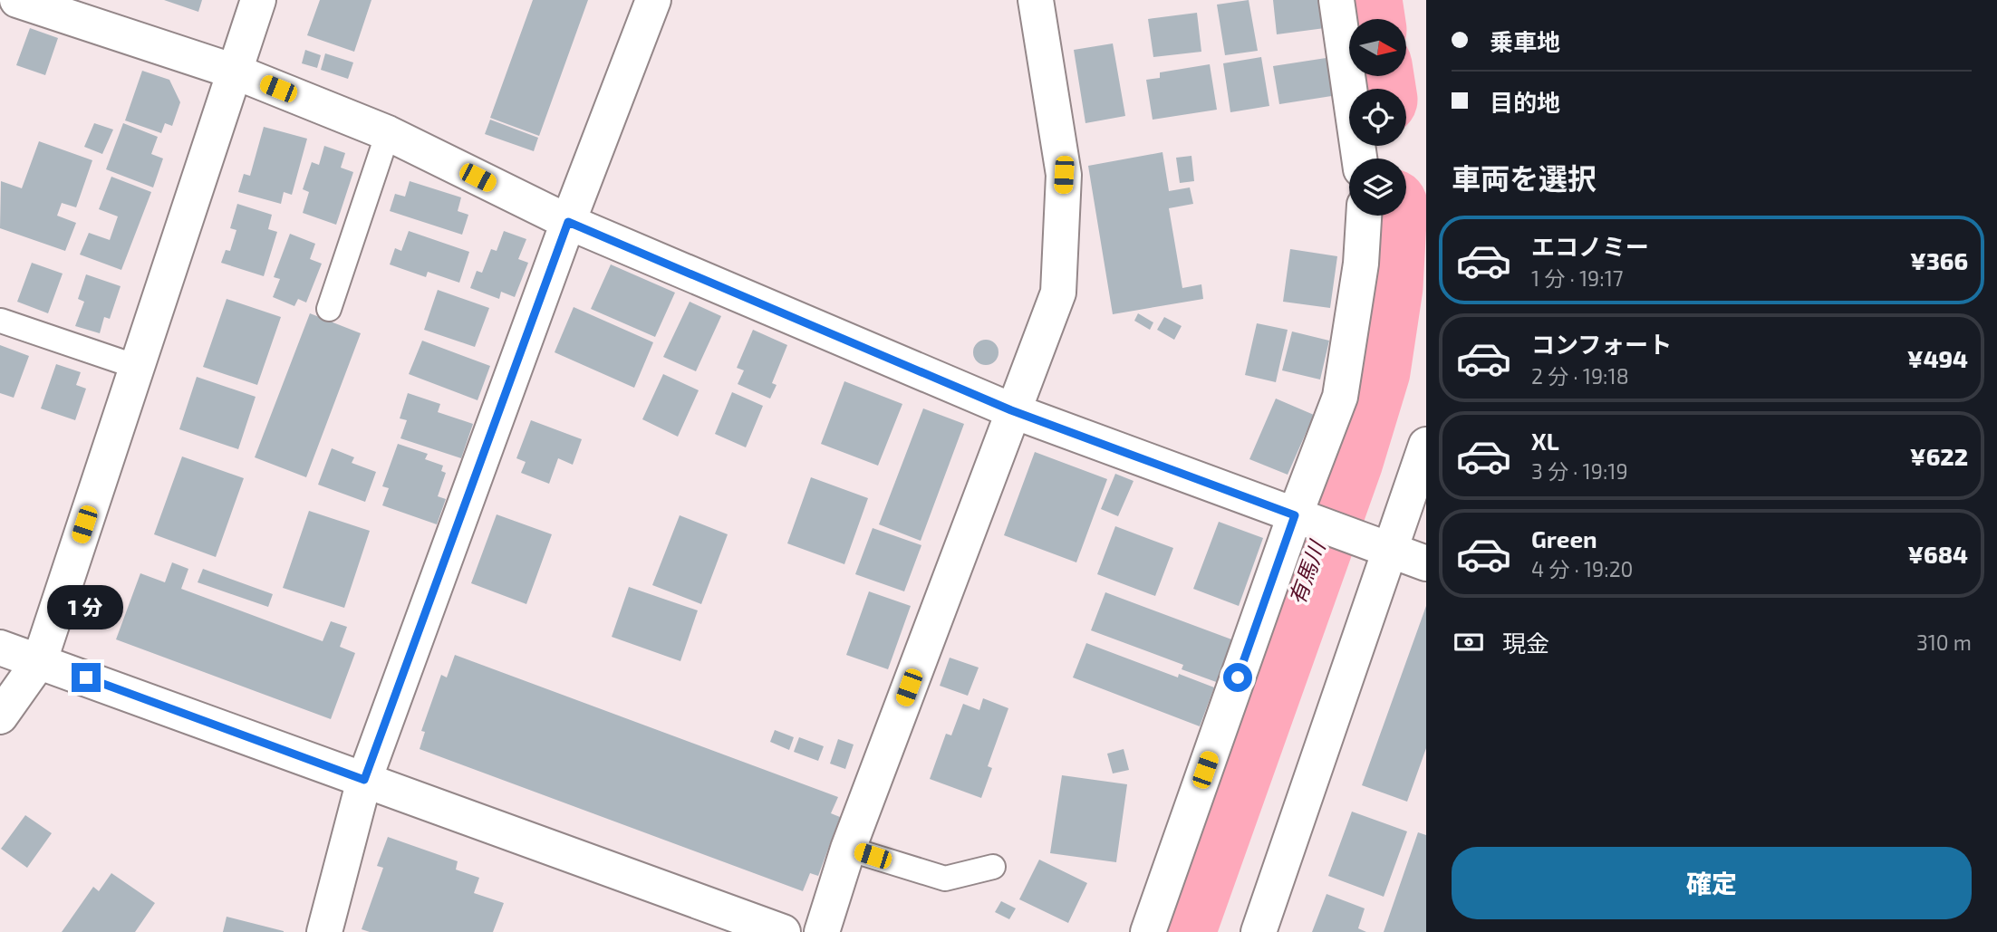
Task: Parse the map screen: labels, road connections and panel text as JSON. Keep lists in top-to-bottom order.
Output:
{
  "water": ["有馬川"],
  "north": "right",
  "page": {
    "banner": ["乗車地", "目的地"],
    "heading": "車両を選択",
    "list": [
      {
        "name": "エコノミー",
        "note": "1 分 · 19:17",
        "value": "¥366"
      },
      {
        "name": "コンフォート",
        "note": "2 分 · 19:18",
        "value": "¥494"
      },
      {
        "name": "XL",
        "note": "3 分 · 19:19",
        "value": "¥622"
      },
      {
        "name": "Green",
        "note": "4 分 · 19:20",
        "value": "¥684"
      }
    ],
    "bubble": "1 分",
    "pay": ["現金", "310 m"],
    "buttons": "確定"
  }
}
